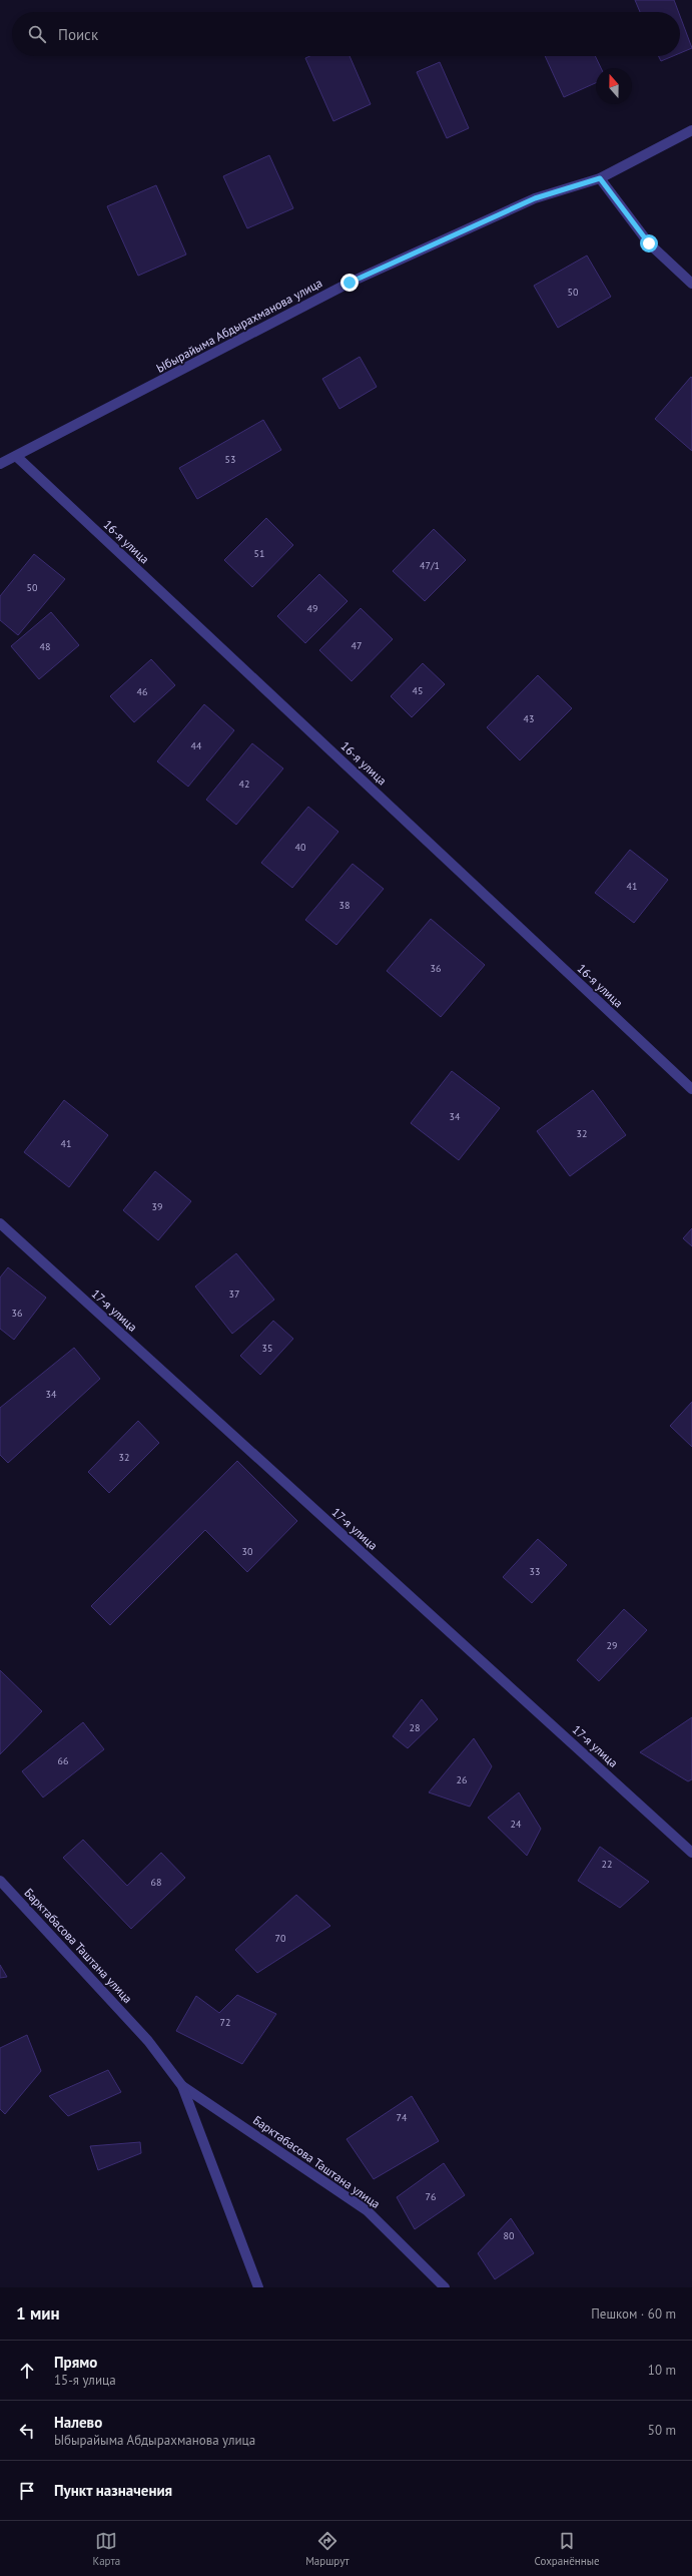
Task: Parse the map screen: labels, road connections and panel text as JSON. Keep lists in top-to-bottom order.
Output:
{
  "streets": {
    "street": [
      "Ыбырайыма Абдырахманова улица",
      "16-я улица",
      "17-я улица",
      "Барктабасова Таштана улица"
    ]
  },
  "crossings": [
    ["Ыбырайыма Абдырахманова улица", "16-я улица"]
  ],
  "house_numbers": [
    "50",
    "53",
    "51",
    "47/1",
    "50",
    "49",
    "47",
    "48",
    "45",
    "46",
    "43",
    "44",
    "42",
    "40",
    "41",
    "38",
    "36",
    "34",
    "32",
    "41",
    "39",
    "37",
    "36",
    "35",
    "34",
    "32",
    "30",
    "33",
    "29",
    "28",
    "66",
    "26",
    "24",
    "22",
    "68",
    "70",
    "72",
    "74",
    "76",
    "80"
  ],
  "north": "top",
  "page": {
    "search": "Поиск",
    "heading": ["1 мин", "Пешком · 60 m"],
    "list": [
      ["Прямо", "15-я улица", "10 m"],
      ["Налево", "Ыбырайыма Абдырахманова улица", "50 m"],
      "Пункт назначения"
    ],
    "nav": ["Карта", "Маршрут", "Сохранённые"]
  }
}
